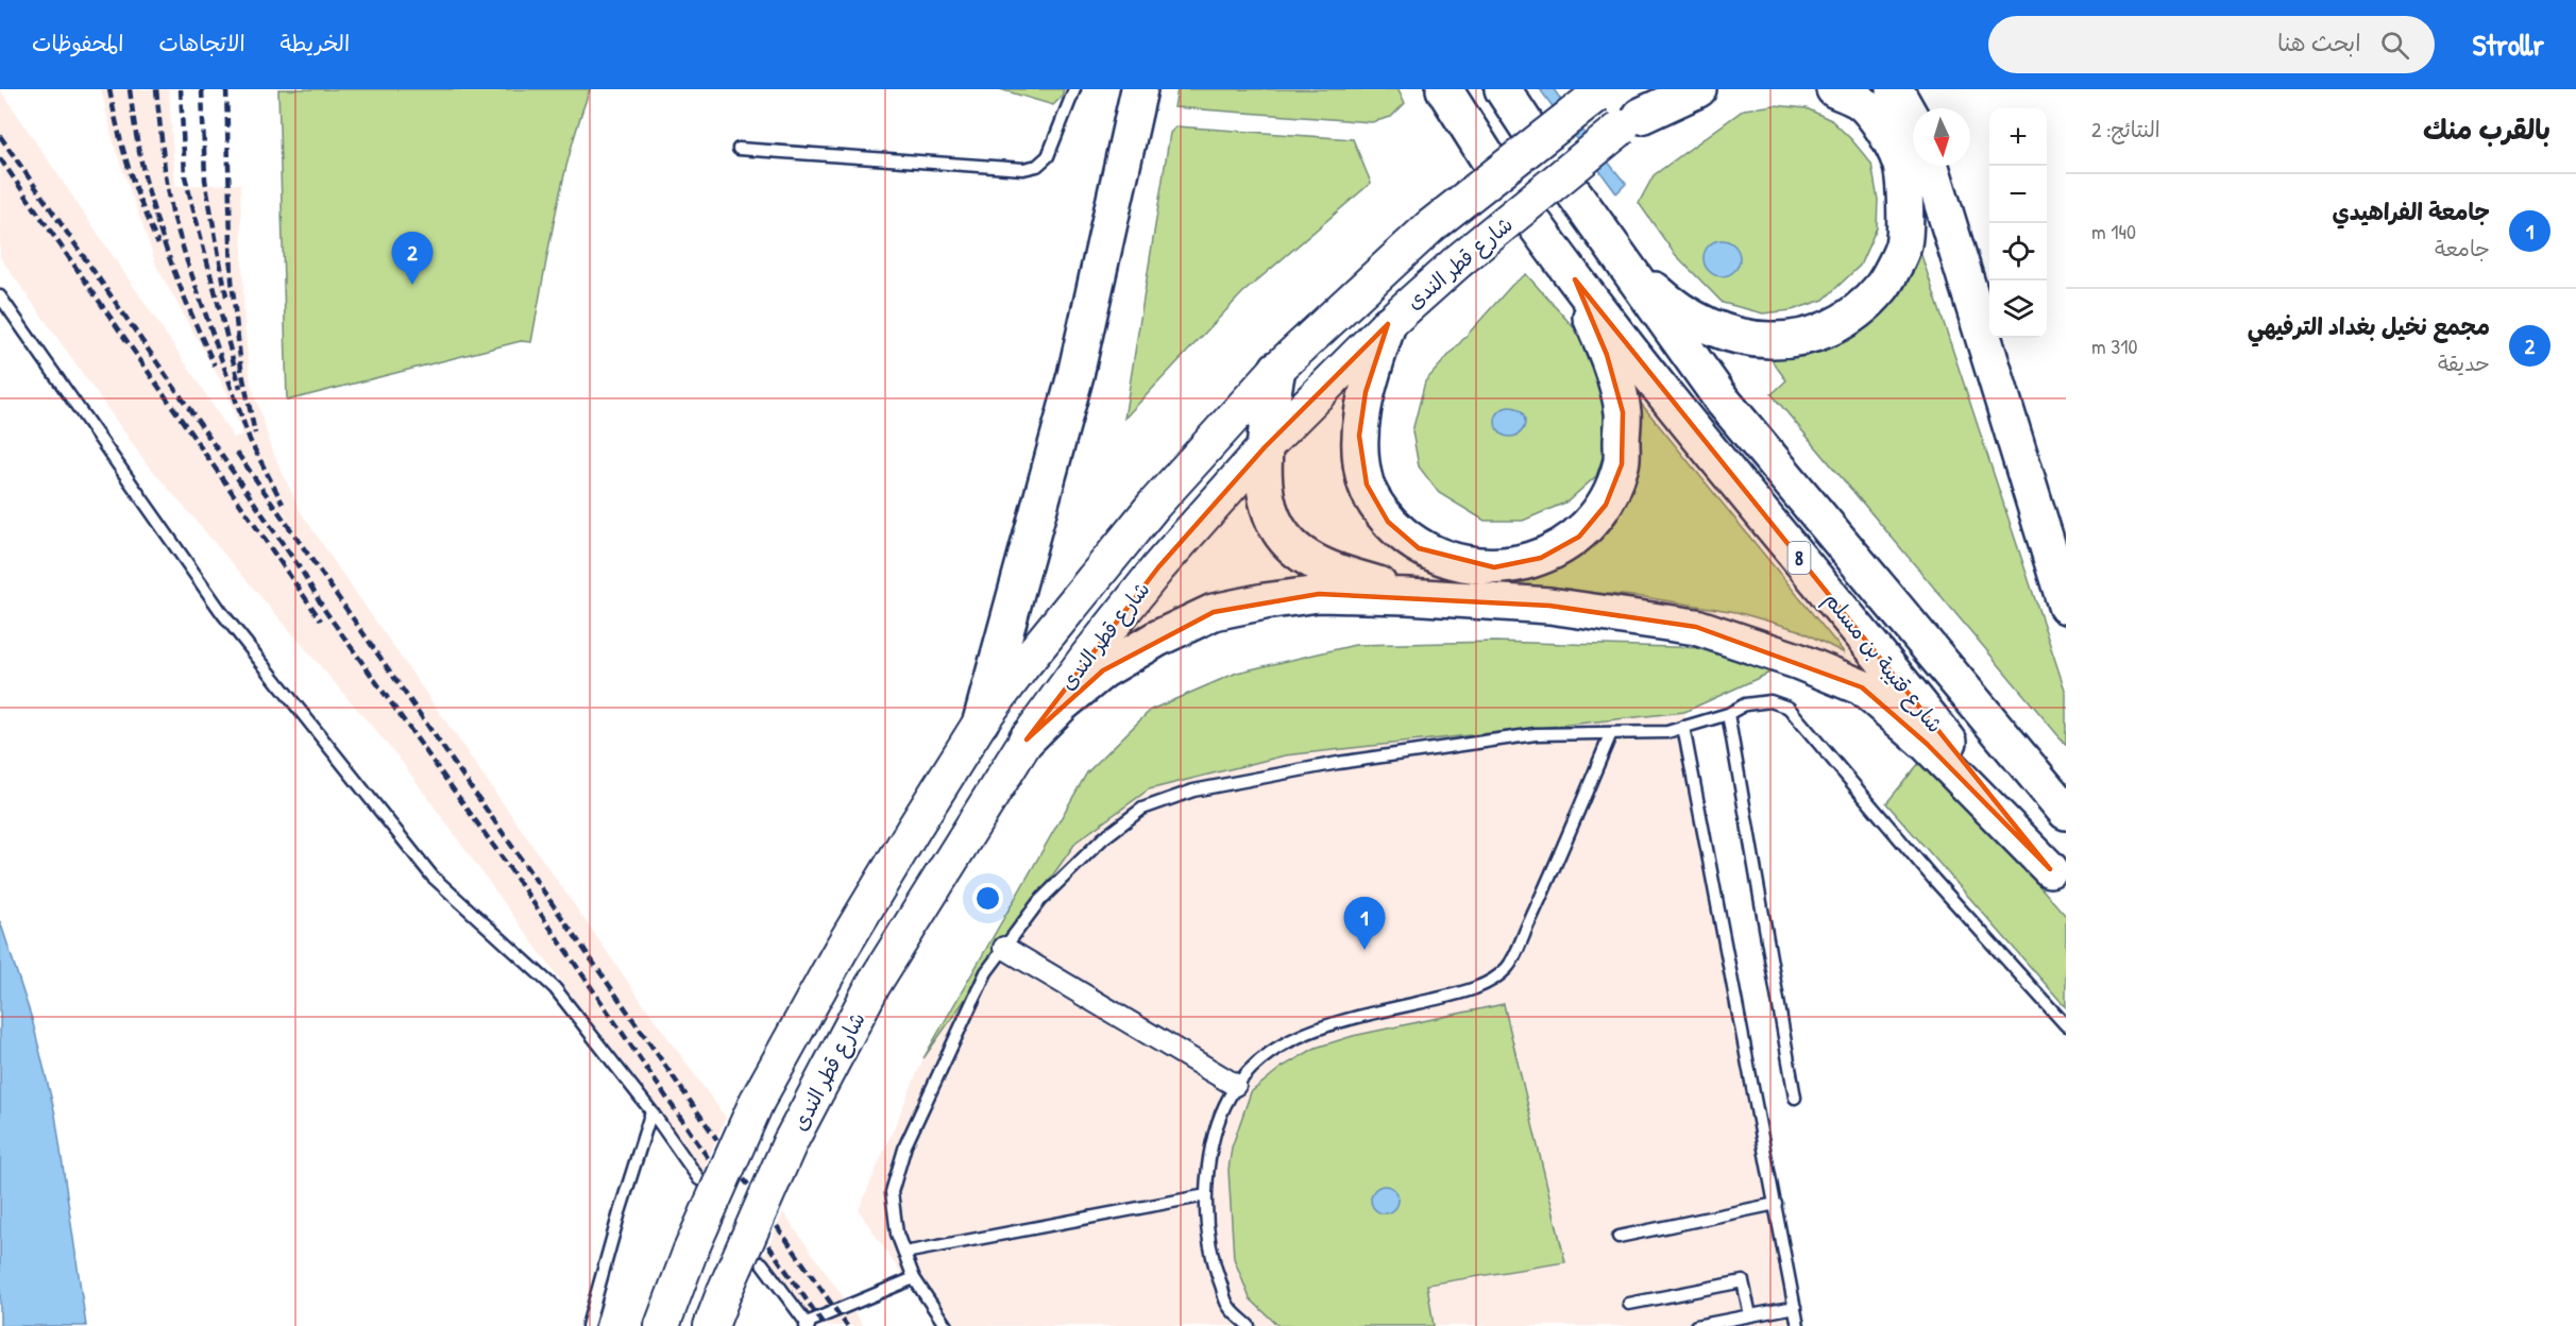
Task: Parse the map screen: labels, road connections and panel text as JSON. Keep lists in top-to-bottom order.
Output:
{
  "streets": {
    "highway": ["8", "شارع قتيبة بن مسلم"],
    "main road": ["شارع قطر الندى"]
  },
  "north": "bottom",
  "page": {
    "header": "Strollr",
    "search": "ابحث هنا",
    "nav": ["الخريطة", "الاتجاهات", "المحفوظات"],
    "heading": ["بالقرب منك", "النتائج: 2"],
    "map_buttons": ["+", "−"],
    "list": [
      {
        "mark": "1",
        "name": "جامعة الفراهيدي",
        "note": "جامعة",
        "value": "140 m"
      },
      {
        "mark": "2",
        "name": "مجمع نخيل بغداد الترفيهي",
        "note": "حديقة",
        "value": "310 m"
      }
    ],
    "pins": ["2", "1"]
  }
}
